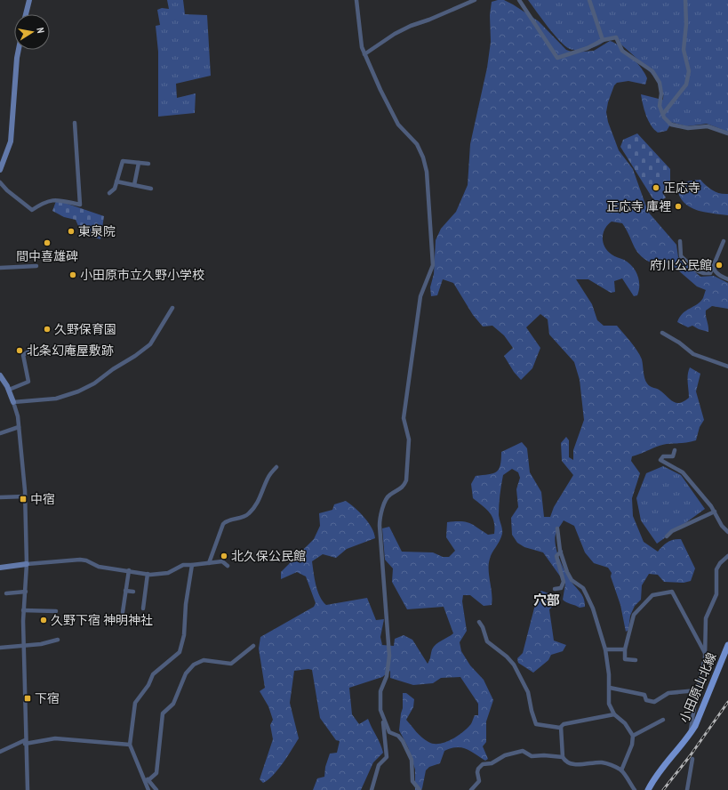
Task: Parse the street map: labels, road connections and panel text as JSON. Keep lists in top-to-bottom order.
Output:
{
  "streets": {
    "main road": ["小田原山北線"]
  },
  "districts": ["穴部"],
  "places": {
    "other": [
      "正応寺",
      "正応寺 庫裡",
      "東泉院",
      "間中喜雄碑",
      "府川公民館",
      "小田原市立久野小学校",
      "久野保育園",
      "北条幻庵屋敷跡",
      "北久保公民館",
      "久野下宿 神明神社"
    ],
    "transit": ["中宿", "下宿"]
  },
  "north": "right"
}
